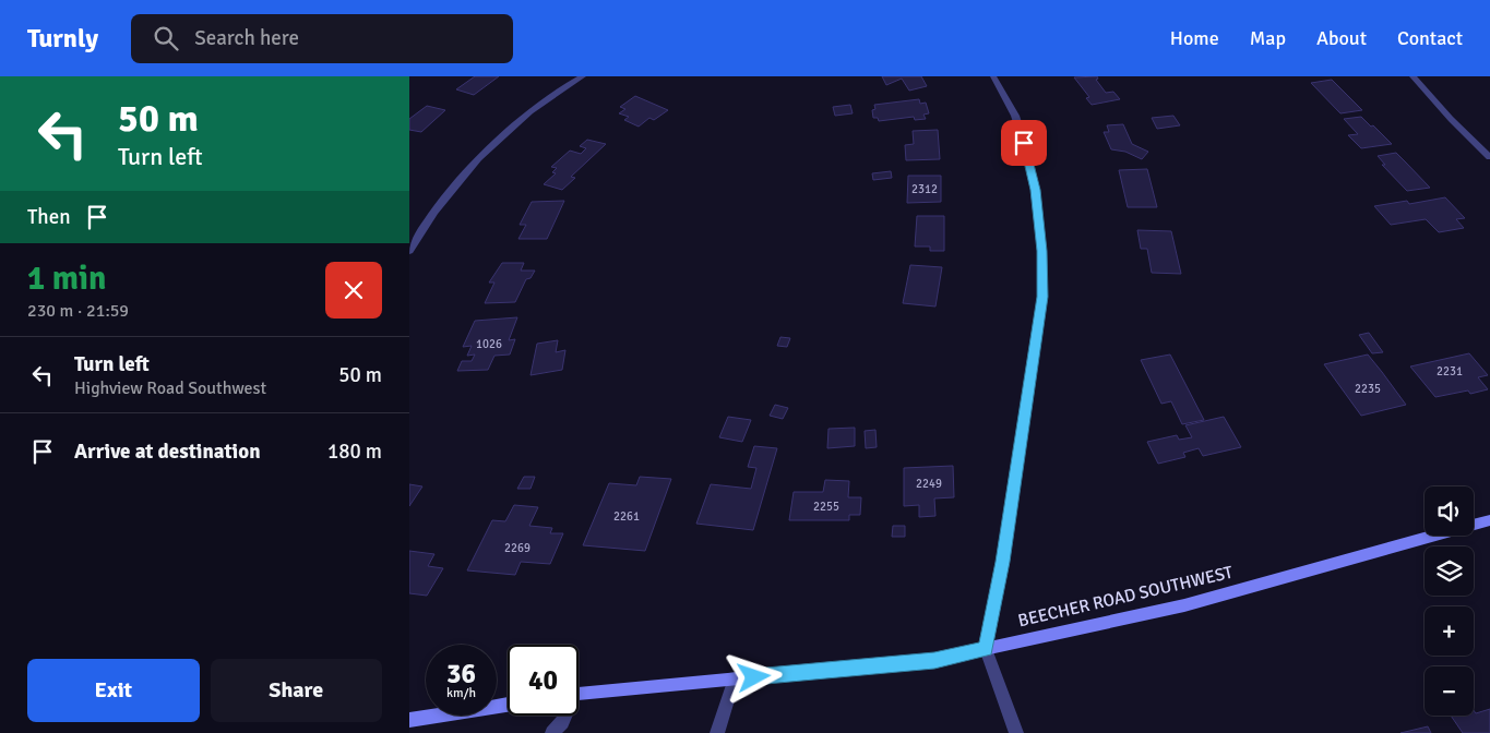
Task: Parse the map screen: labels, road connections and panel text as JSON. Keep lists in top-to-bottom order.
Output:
{
  "streets": {
    "street": ["BEECHER ROAD SOUTHWEST"]
  },
  "house_numbers": [
    "2312",
    "1026",
    "2231",
    "2235",
    "2249",
    "2255",
    "2261",
    "2269"
  ],
  "page": {
    "header": "Turnly",
    "search": "Search here",
    "nav": [
      "Home",
      "Map",
      "About",
      "Contact"
    ],
    "turn": ["50 m", "Turn left"],
    "then": "Then",
    "heading": ["1 min", "230 m · 21:59"],
    "list": [
      {
        "name": "Turn left",
        "note": "Highview Road Southwest",
        "value": "50 m"
      },
      {
        "name": "Arrive at destination",
        "value": "180 m"
      }
    ],
    "map_buttons": ["+", "−"],
    "speed": "36 km/h",
    "limit": "40",
    "buttons": ["Exit", "Share"]
  }
}
